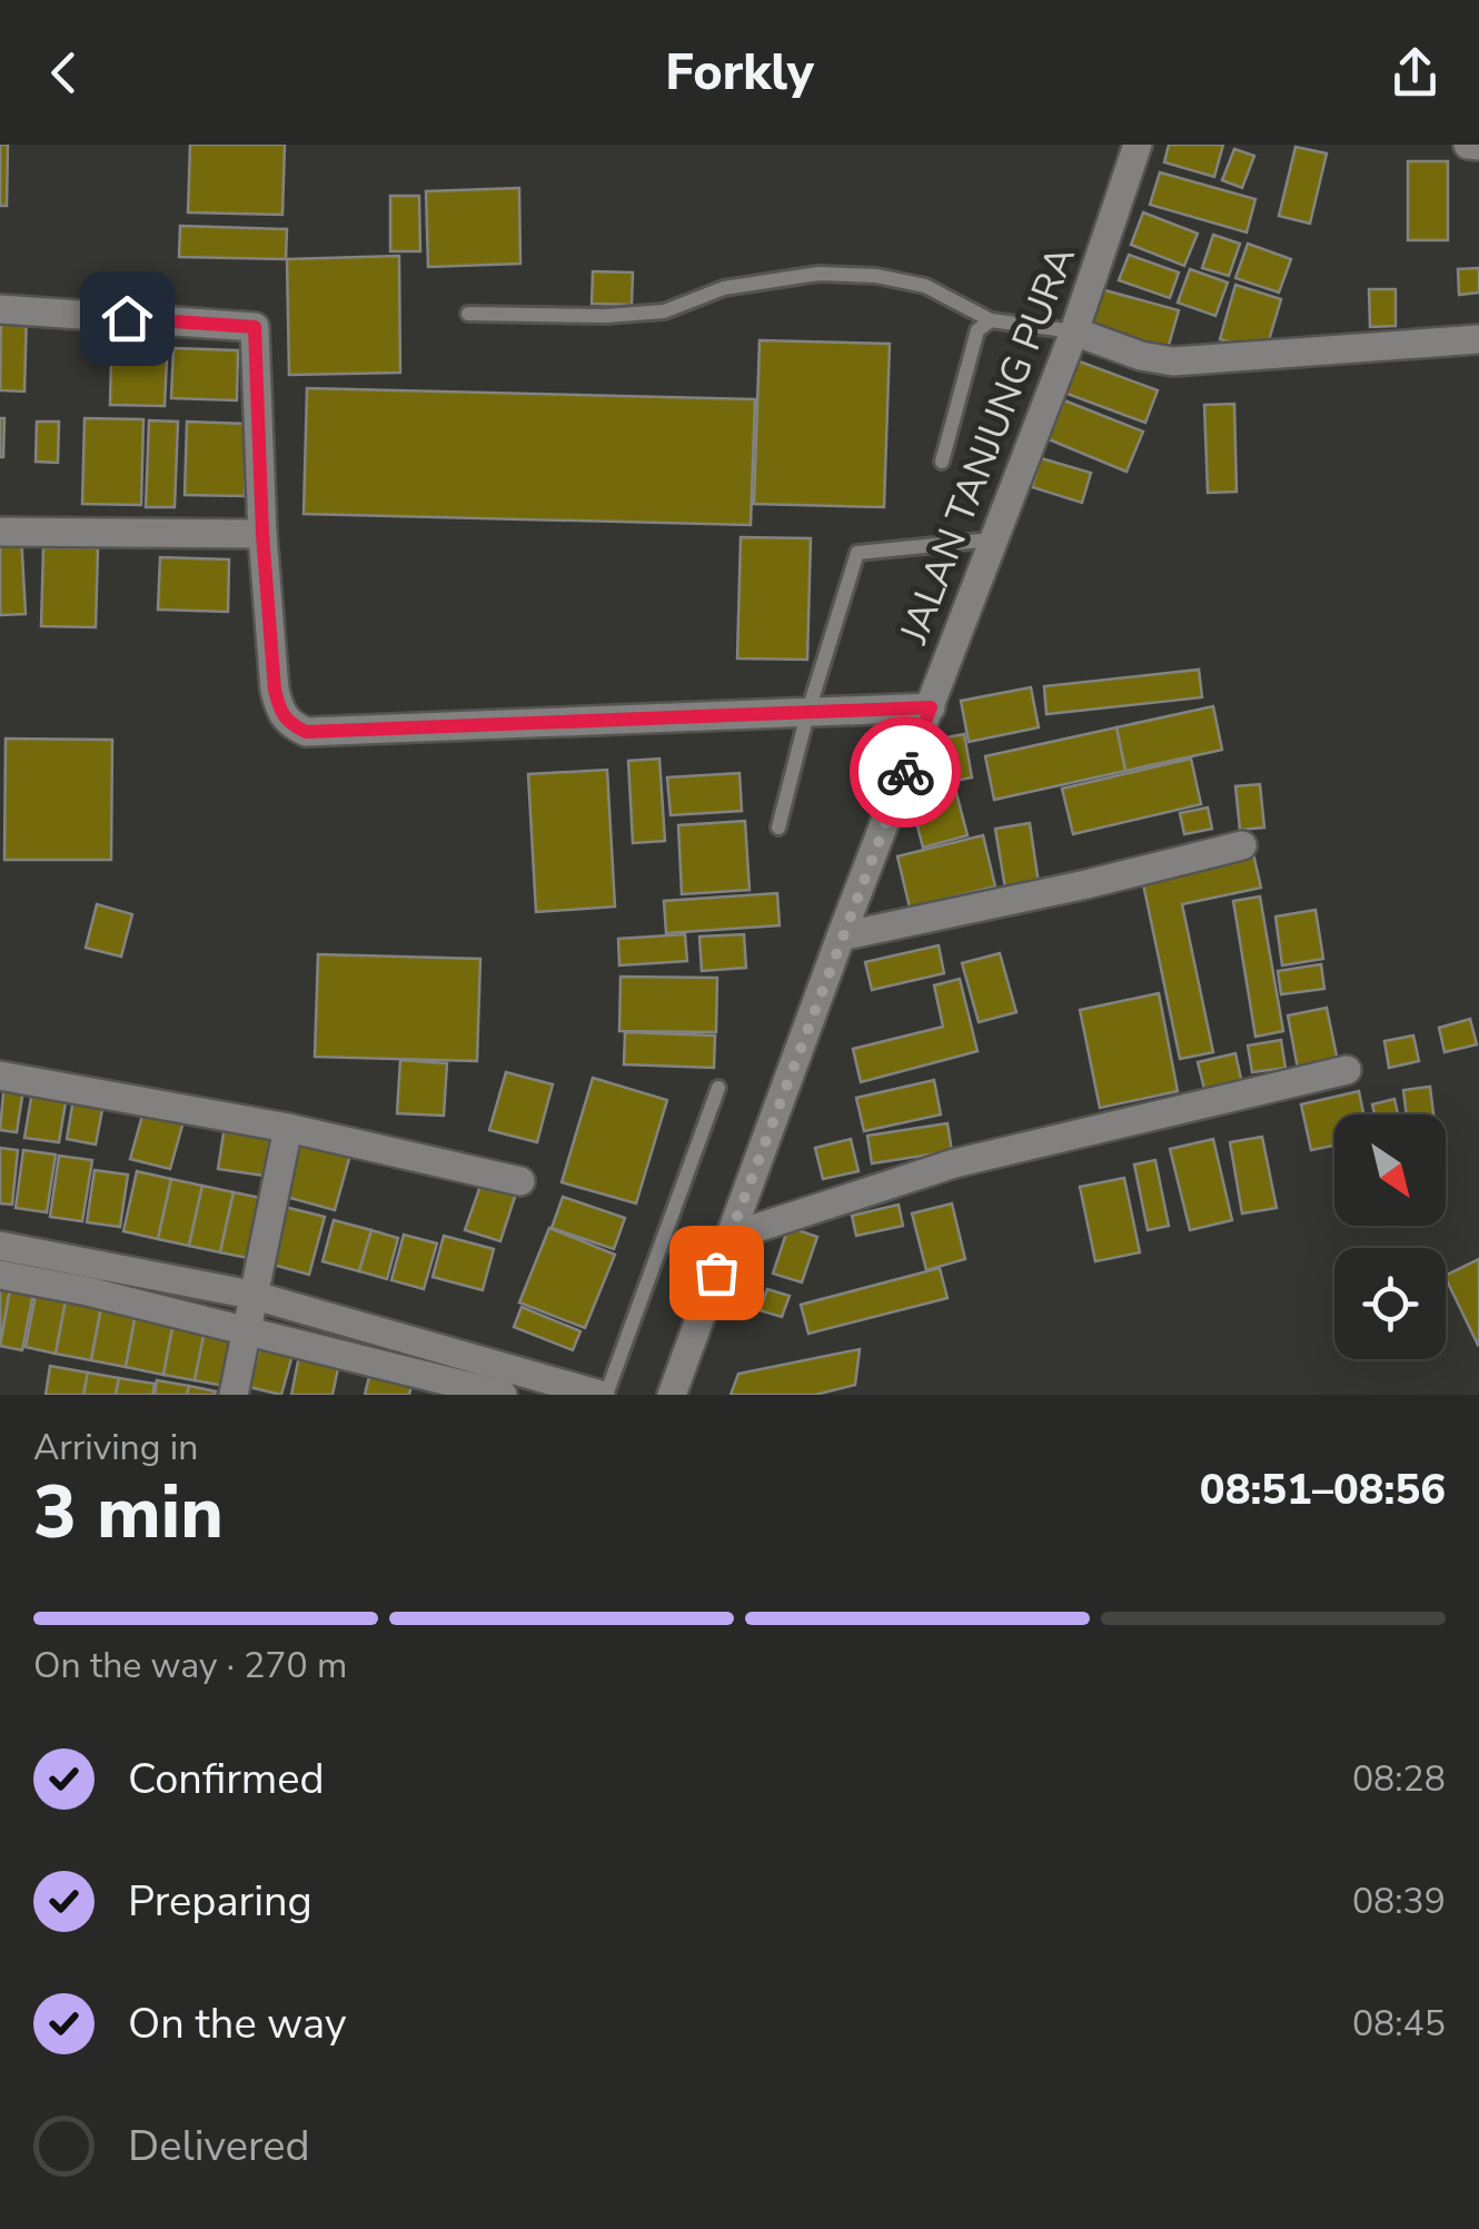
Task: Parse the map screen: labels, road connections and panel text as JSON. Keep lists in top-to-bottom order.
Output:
{
  "streets": {
    "street": ["JALAN TANJUNG PURA"]
  },
  "north": "bottom right",
  "page": {
    "header": "Forkly",
    "heading": ["3 min", "Arriving in", "08:51–08:56"],
    "bar": "On the way · 270 m",
    "list": [
      ["Confirmed", "08:28"],
      ["Preparing", "08:39"],
      ["On the way", "08:45"],
      "Delivered"
    ]
  }
}
